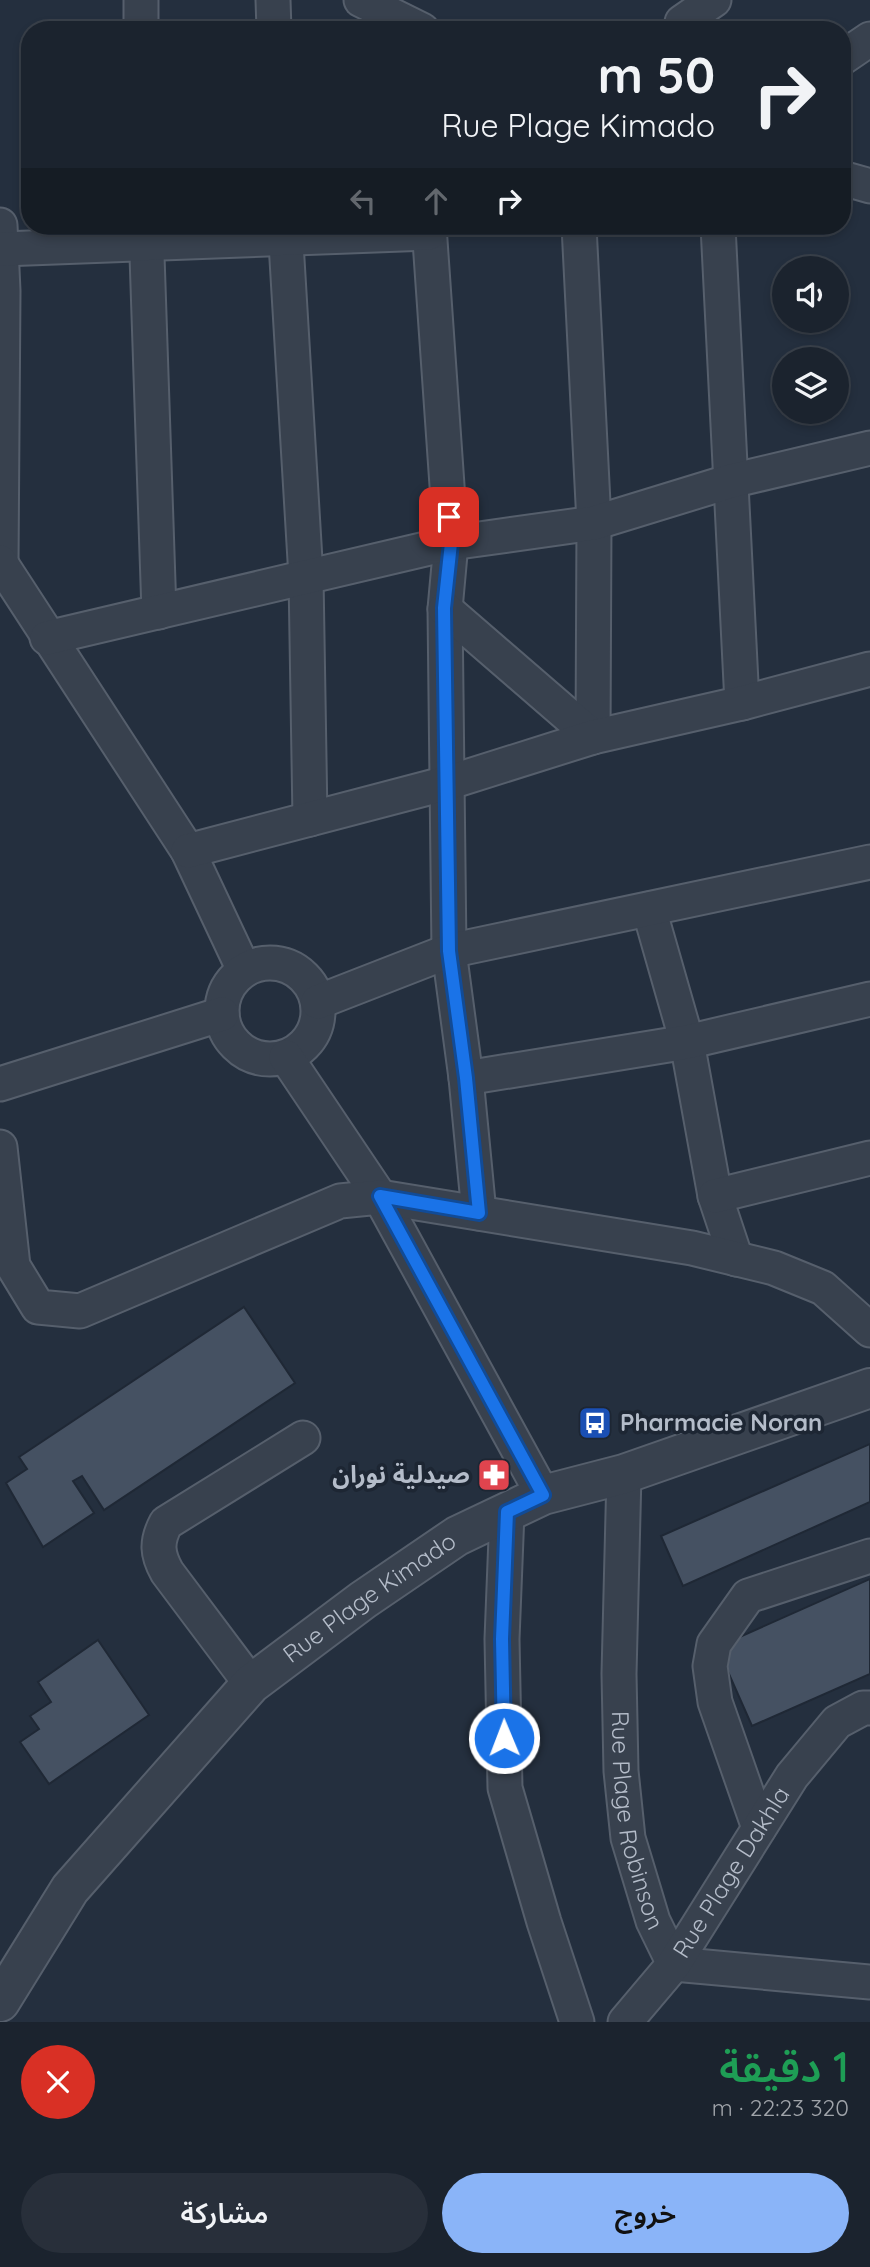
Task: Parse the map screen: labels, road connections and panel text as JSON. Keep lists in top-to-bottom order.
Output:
{
  "streets": {
    "street": ["Rue Plage Kimado", "Rue Plage Robinson", "Rue Plage Dakhla"]
  },
  "crossings": [
    ["Rue Plage Kimado", "Rue Plage Robinson"],
    ["Rue Plage Robinson", "Rue Plage Dakhla"]
  ],
  "places": {
    "bus stop": ["Pharmacie Noran"],
    "pharmacy": ["صيدلية نوران"]
  },
  "page": {
    "turn": ["50 m", "Rue Plage Kimado"],
    "heading": ["1 دقيقة", "320 m · 22:23"],
    "buttons": ["خروج", "مشاركة"]
  }
}
